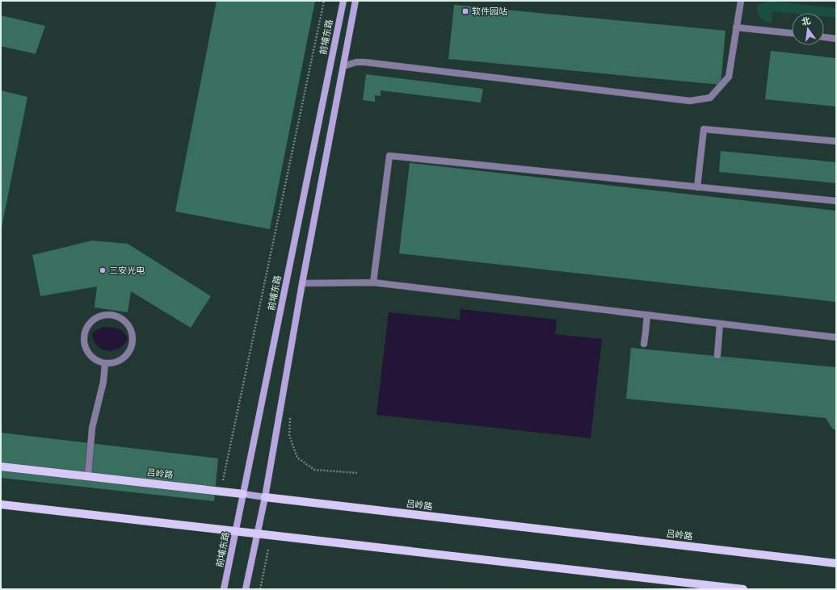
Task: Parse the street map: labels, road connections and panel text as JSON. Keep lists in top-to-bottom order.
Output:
{
  "streets": {
    "main road": ["前埔东路", "吕岭路"]
  },
  "crossings": [
    ["前埔东路", "吕岭路"]
  ],
  "places": {
    "transit": ["软件园站"],
    "other": ["三安光电"]
  },
  "north": "top"
}
